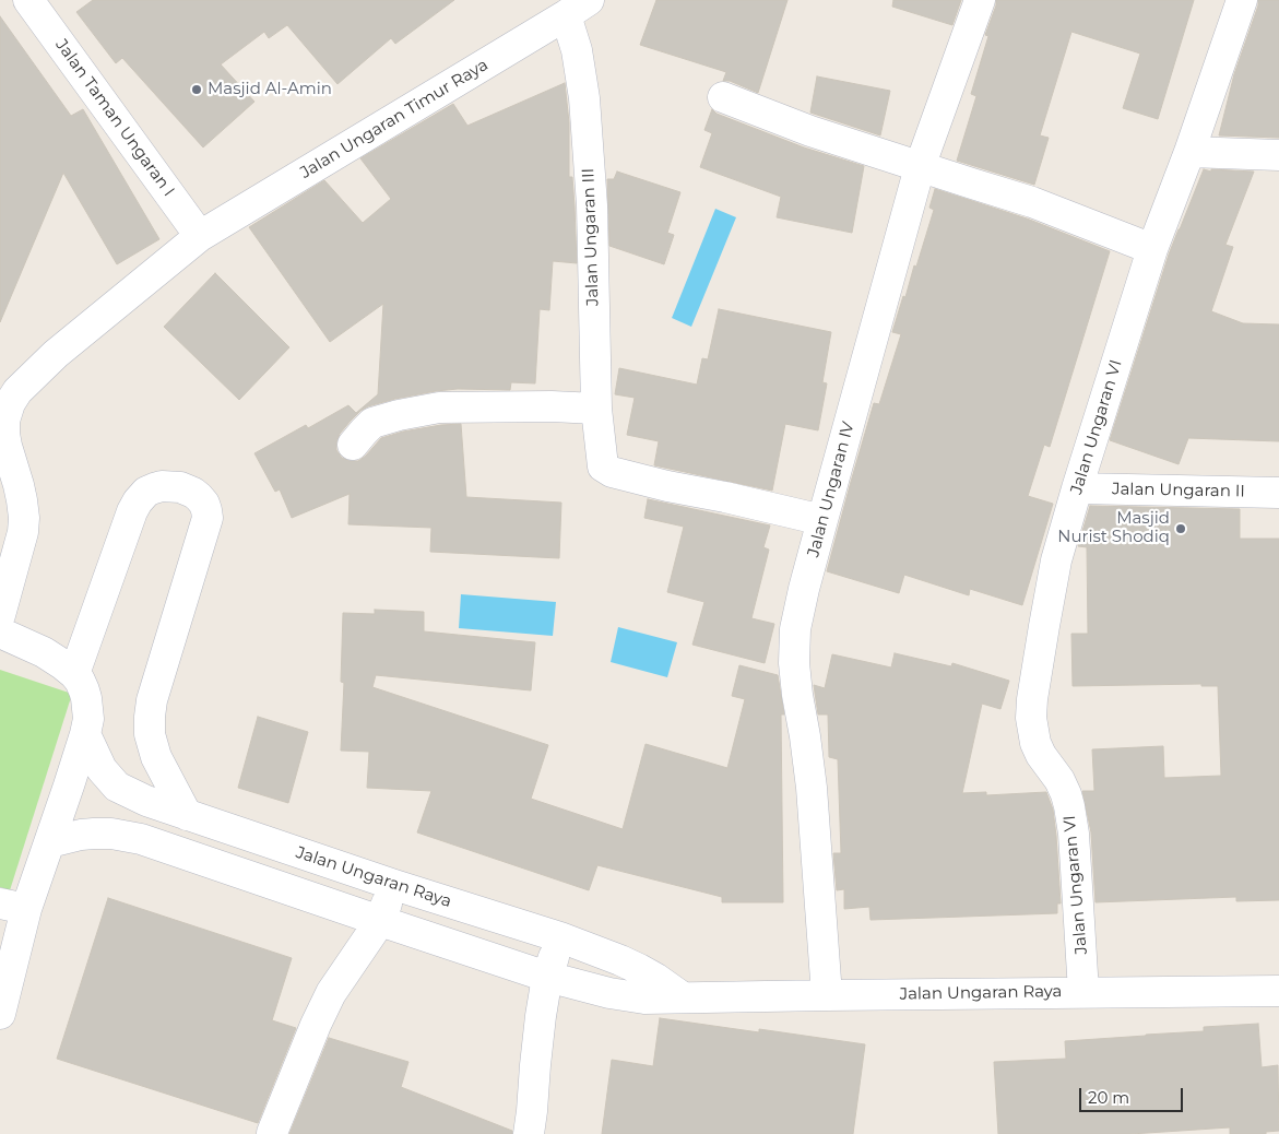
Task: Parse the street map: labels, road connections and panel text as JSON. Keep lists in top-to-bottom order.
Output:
{
  "streets": {
    "street": [
      "Jalan Taman Ungaran I",
      "Jalan Ungaran Timur Raya",
      "Jalan Ungaran III",
      "Jalan Ungaran VI",
      "Jalan Ungaran IV",
      "Jalan Ungaran II",
      "Jalan Ungaran Raya"
    ]
  },
  "crossings": [
    ["Jalan Taman Ungaran I", "Jalan Ungaran Timur Raya"],
    ["Jalan Ungaran Timur Raya", "Jalan Ungaran III"],
    ["Jalan Ungaran III", "Jalan Ungaran IV"],
    ["Jalan Ungaran VI", "Jalan Ungaran II"],
    ["Jalan Ungaran VI", "Jalan Ungaran Raya"],
    ["Jalan Ungaran IV", "Jalan Ungaran Raya"]
  ],
  "places": ["Masjid Al-Amin", "Masjid Nurist Shodiq"],
  "scale_bar": "20 m"
}
